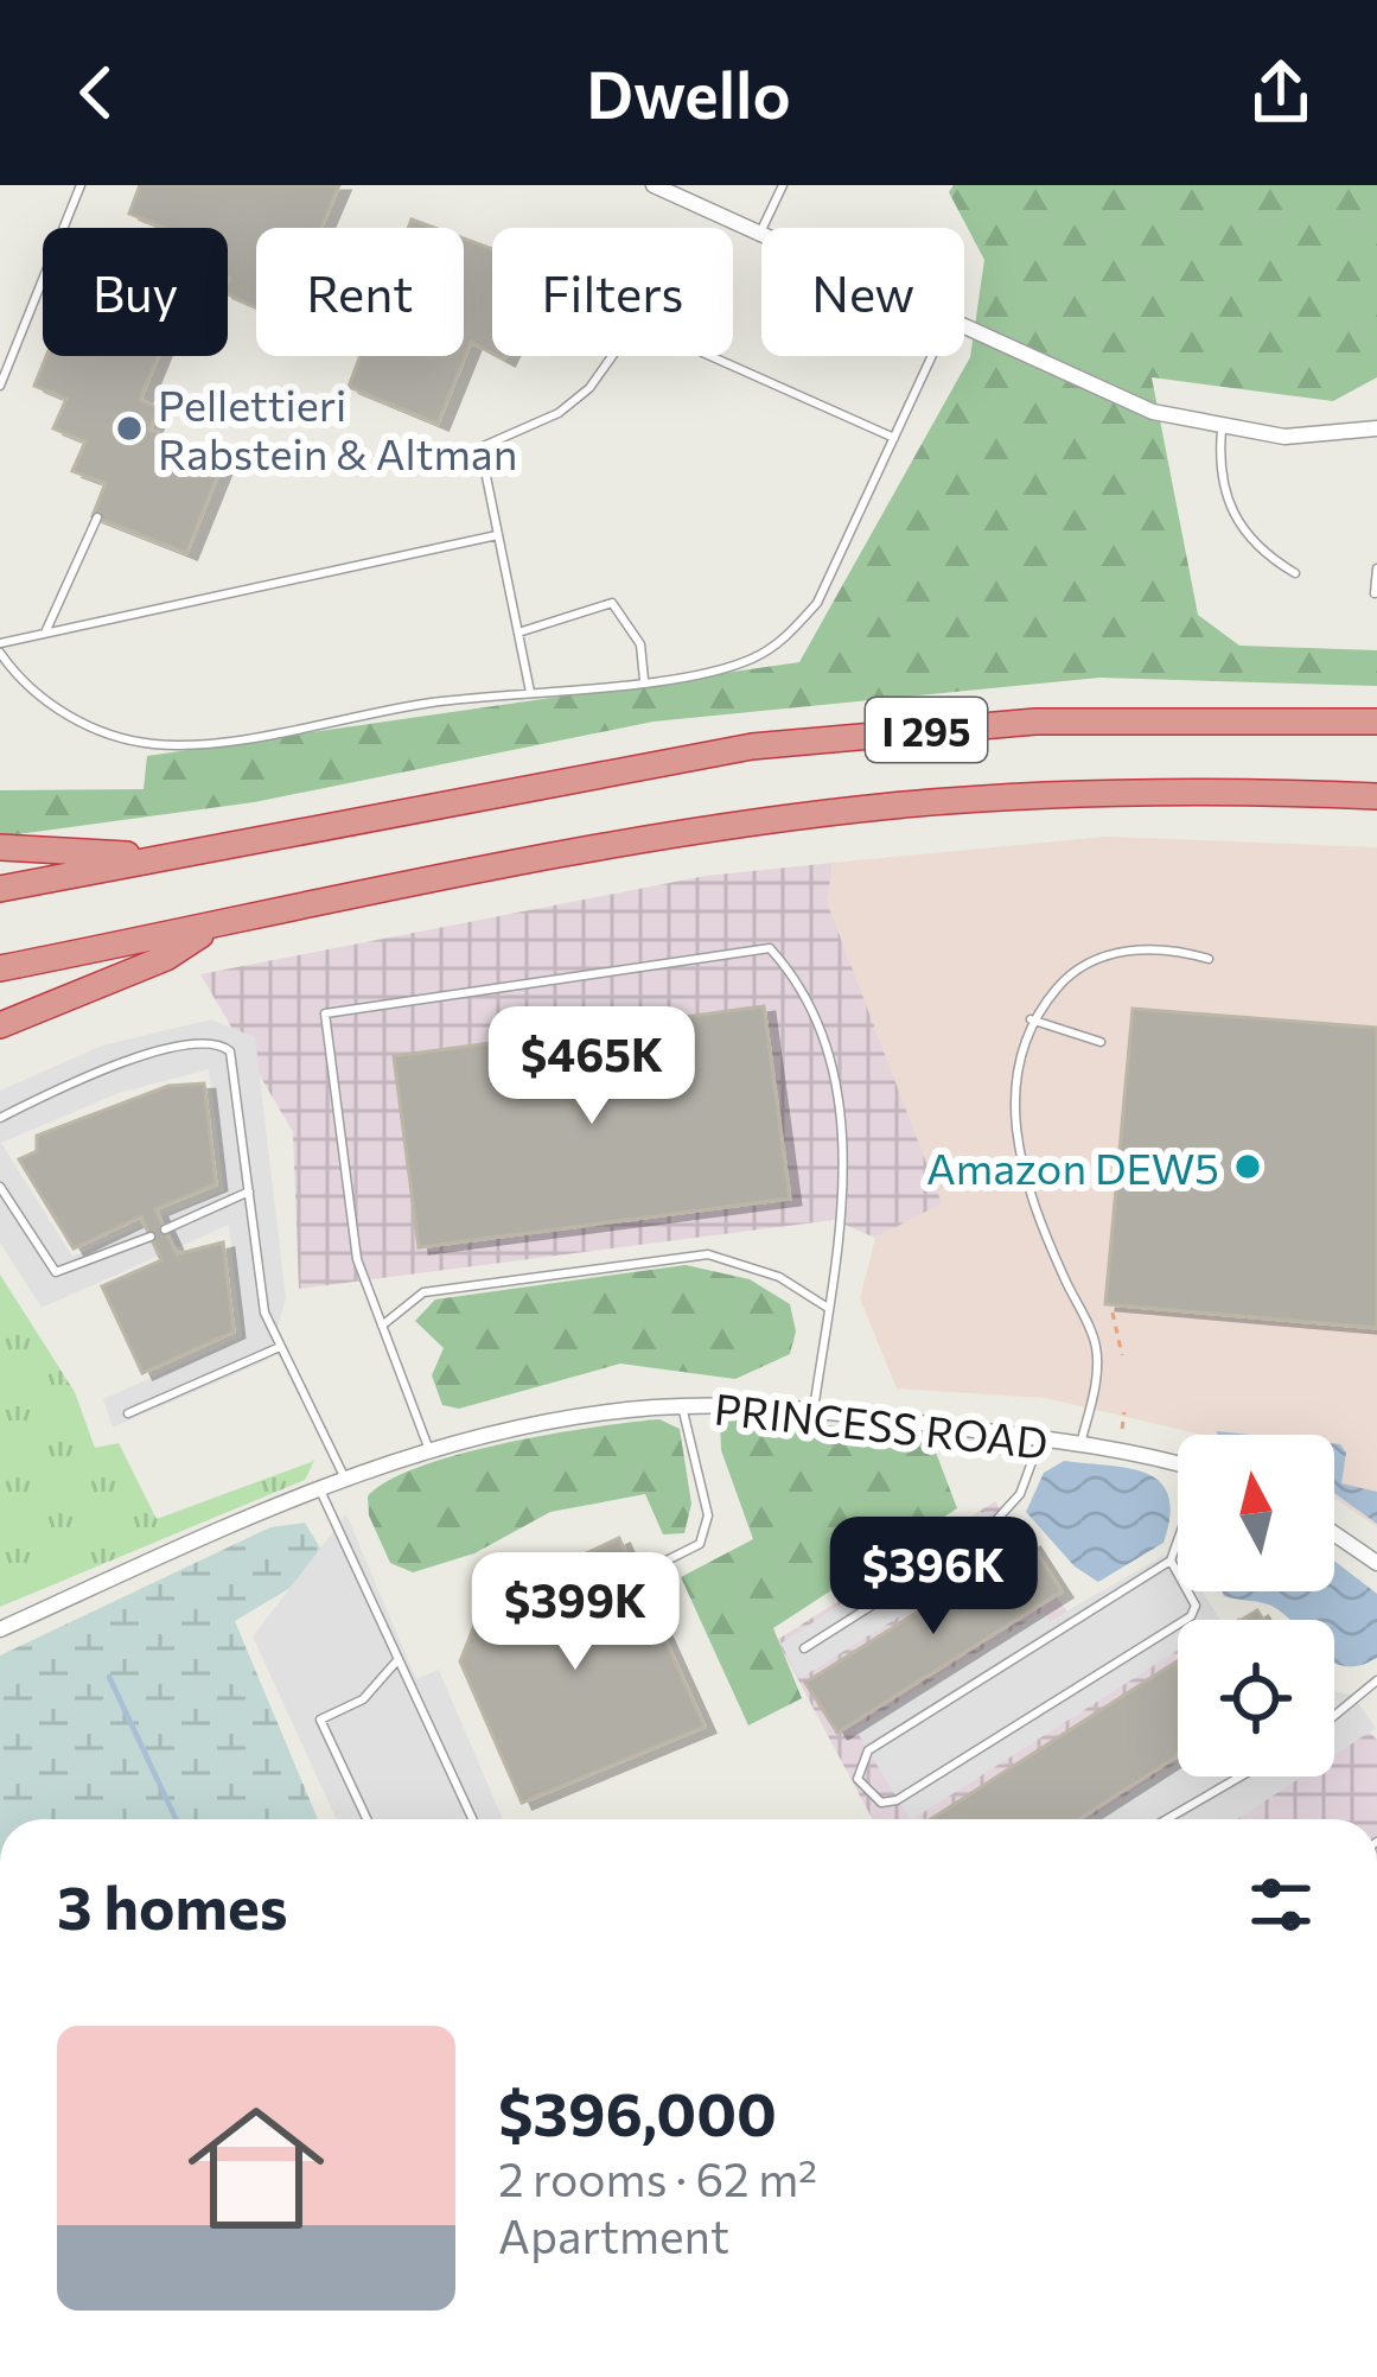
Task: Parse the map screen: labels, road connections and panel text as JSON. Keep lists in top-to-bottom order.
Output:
{
  "streets": {
    "highway": ["I 295"],
    "street": ["PRINCESS ROAD"]
  },
  "places": ["Pellettieri Rabstein & Altman", "Amazon DEW5"],
  "north": "top",
  "page": {
    "header": "Dwello",
    "chip": [
      "Buy",
      "Rent",
      "Filters",
      "New"
    ],
    "price": ["$465K", "$396K", "$399K"],
    "heading": "3 homes",
    "list": [
      {
        "name": "$396,000",
        "note": "2 rooms · 62 m² · Apartment"
      }
    ]
  }
}
